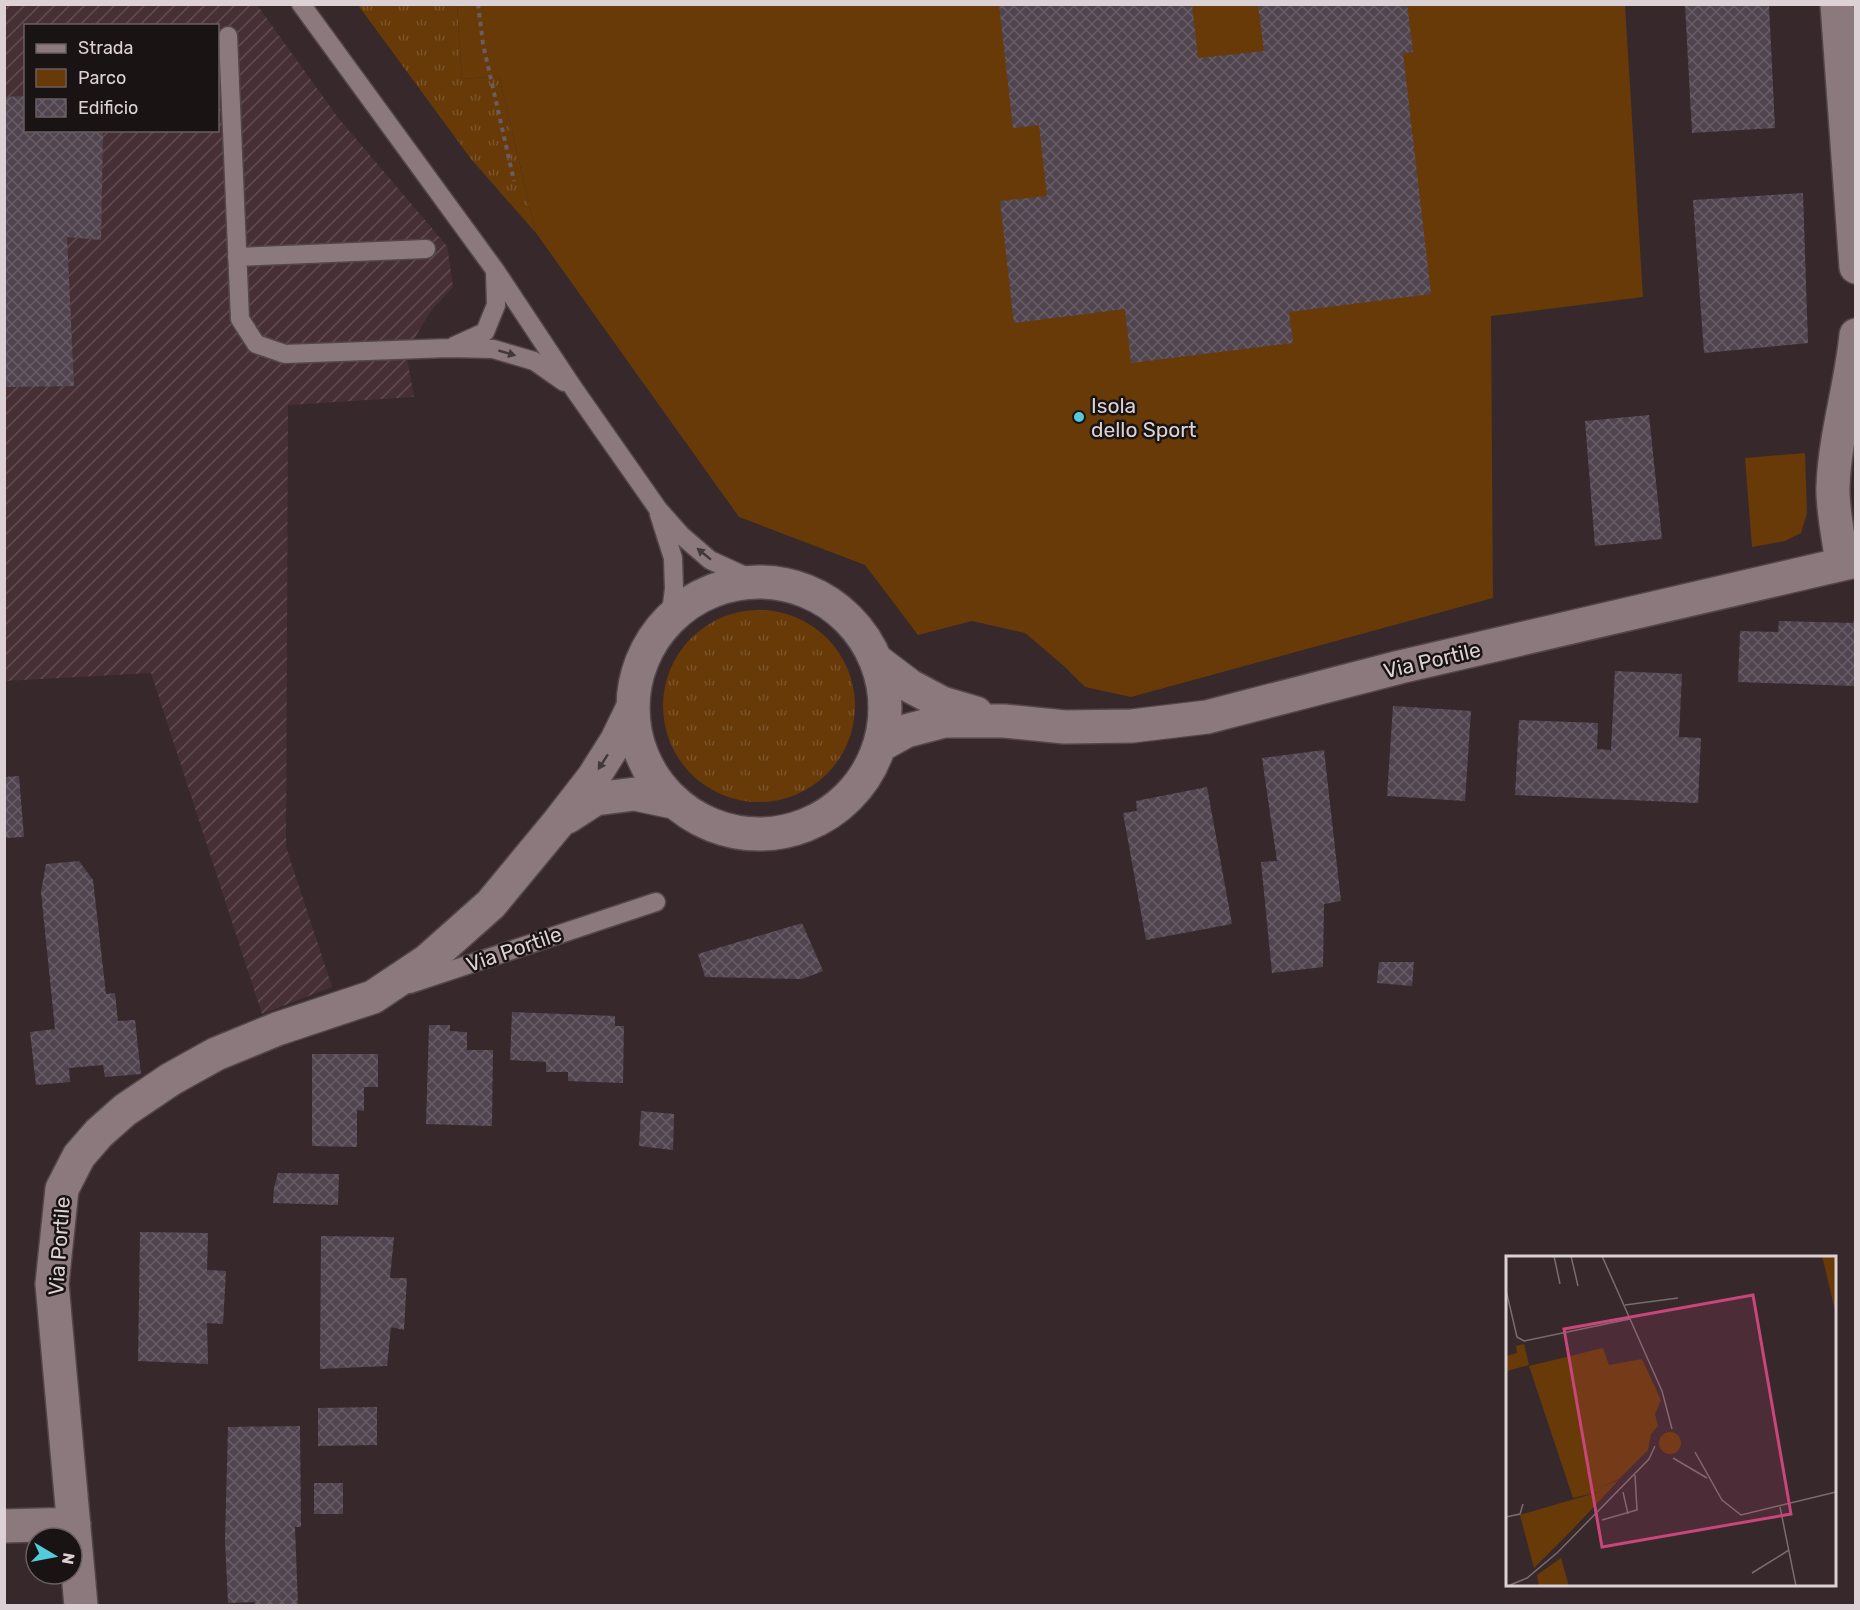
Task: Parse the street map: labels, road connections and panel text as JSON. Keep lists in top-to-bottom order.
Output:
{
  "streets": {
    "street": ["Via Portile"]
  },
  "places": ["Isola dello Sport"],
  "legend": ["Strada", "Parco", "Edificio"],
  "north": "right"
}
